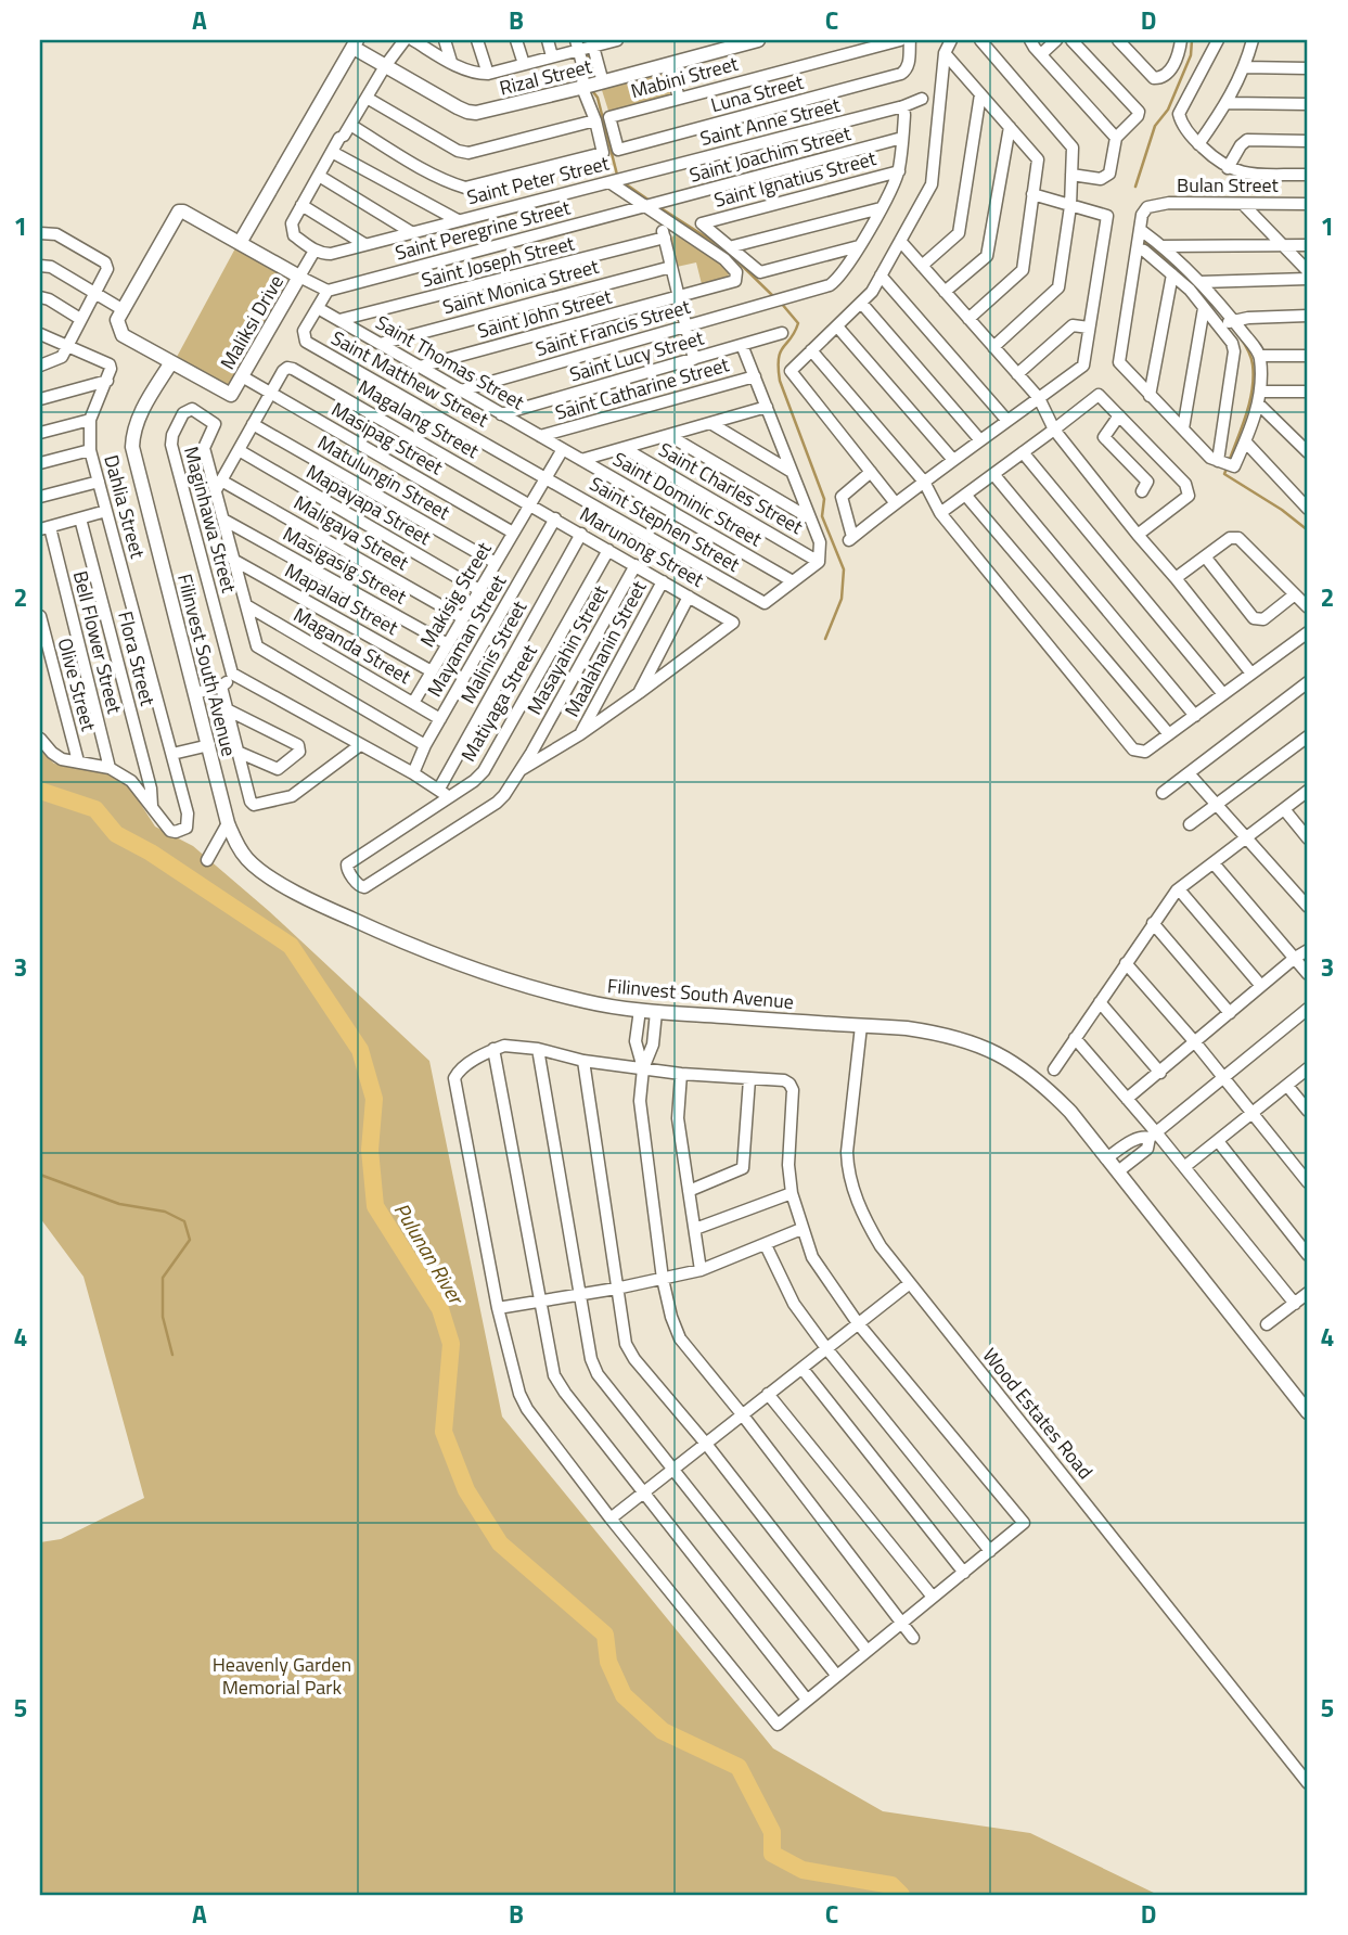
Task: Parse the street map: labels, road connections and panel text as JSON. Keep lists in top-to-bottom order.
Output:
{
  "streets": {
    "street": [
      "Rizal Street",
      "Mabini Street",
      "Luna Street",
      "Saint Anne Street",
      "Saint Joachim Street",
      "Saint Ignatius Street",
      "Saint Peter Street",
      "Bulan Street",
      "Saint Peregrine Street",
      "Saint Joseph Street",
      "Saint Monica Street",
      "Saint John Street",
      "Maliksi Drive",
      "Saint Francis Street",
      "Saint Lucy Street",
      "Saint Thomas Street",
      "Saint Matthew Street",
      "Saint Catharine Street",
      "Magalang Street",
      "Masipag Street",
      "Matulungin Street",
      "Saint Charles Street",
      "Saint Dominic Street",
      "Mapayapa Street",
      "Dahlia Street",
      "Maginhawa Street",
      "Saint Stephen Street",
      "Maligaya Street",
      "Marunong Street",
      "Masigasig Street",
      "Makisig Street",
      "Mapalad Street",
      "Mayaman Street",
      "Bell Flower Street",
      "Maganda Street",
      "Maalahanin Street",
      "Masayahin Street",
      "Malinis Street",
      "Flora Street",
      "Filinvest South Avenue",
      "Olive Street",
      "Matiyaga Street",
      "Wood Estates Road"
    ]
  },
  "crossings": [
    ["Mabini Street", "Luna Street"],
    ["Saint Anne Street", "Saint Peter Street"],
    ["Saint Joachim Street", "Saint Peregrine Street"],
    ["Saint Ignatius Street", "Saint Francis Street"],
    ["Saint Peregrine Street", "Saint Matthew Street"],
    ["Saint Joseph Street", "Saint Thomas Street"],
    ["Saint Monica Street", "Saint Thomas Street"],
    ["Saint John Street", "Saint Thomas Street"],
    ["Maliksi Drive", "Masipag Street"],
    ["Maliksi Drive", "Filinvest South Avenue"],
    ["Saint Francis Street", "Saint Thomas Street"],
    ["Saint Lucy Street", "Saint Thomas Street"],
    ["Saint Thomas Street", "Saint Matthew Street"],
    ["Saint Thomas Street", "Saint Catharine Street"],
    ["Saint Thomas Street", "Saint Dominic Street"],
    ["Saint Thomas Street", "Makisig Street"],
    ["Saint Matthew Street", "Saint Stephen Street"],
    ["Saint Matthew Street", "Makisig Street"],
    ["Magalang Street", "Masipag Street"],
    ["Magalang Street", "Marunong Street"],
    ["Magalang Street", "Makisig Street"],
    ["Masipag Street", "Makisig Street"],
    ["Matulungin Street", "Makisig Street"],
    ["Saint Dominic Street", "Saint Stephen Street"],
    ["Saint Dominic Street", "Makisig Street"],
    ["Mapayapa Street", "Makisig Street"],
    ["Dahlia Street", "Flora Street"],
    ["Maginhawa Street", "Maligaya Street"],
    ["Saint Stephen Street", "Makisig Street"],
    ["Maligaya Street", "Makisig Street"],
    ["Marunong Street", "Makisig Street"],
    ["Marunong Street", "Mayaman Street"],
    ["Marunong Street", "Maalahanin Street"],
    ["Marunong Street", "Masayahin Street"],
    ["Marunong Street", "Malinis Street"],
    ["Marunong Street", "Matiyaga Street"],
    ["Masigasig Street", "Makisig Street"],
    ["Makisig Street", "Mapalad Street"],
    ["Makisig Street", "Maganda Street"],
    ["Mayaman Street", "Maganda Street"],
    ["Masayahin Street", "Matiyaga Street"],
    ["Malinis Street", "Matiyaga Street"],
    ["Filinvest South Avenue", "Wood Estates Road"]
  ],
  "water": ["Pulunan River"],
  "parks": ["Heavenly Garden Memorial Park"],
  "grid": {
    "columns": [
      "A",
      "B",
      "C",
      "D"
    ],
    "rows": [
      "1",
      "2",
      "3",
      "4",
      "5"
    ]
  }
}
